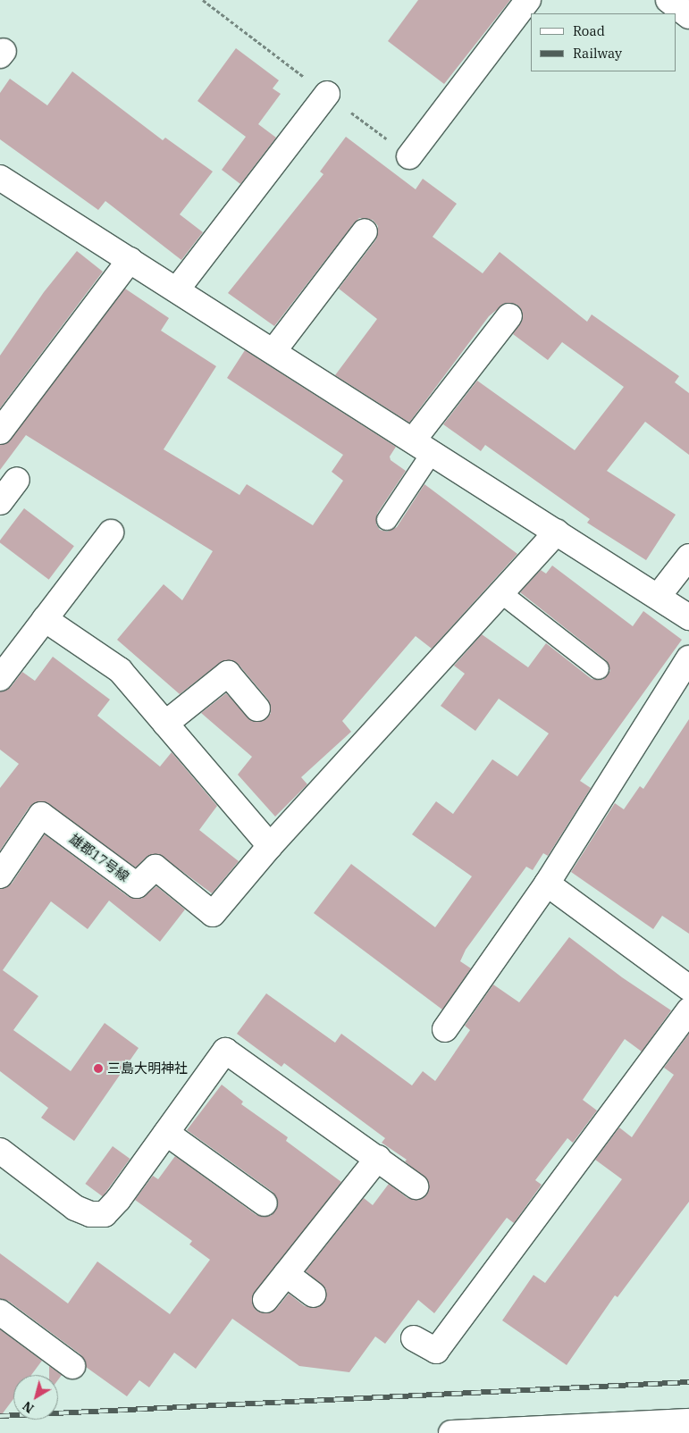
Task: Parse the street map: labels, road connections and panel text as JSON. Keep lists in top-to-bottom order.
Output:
{
  "streets": {
    "street": ["雄郡17号線"]
  },
  "places": ["三島大明神社"],
  "legend": ["Road", "Railway"],
  "north": "bottom left"
}
